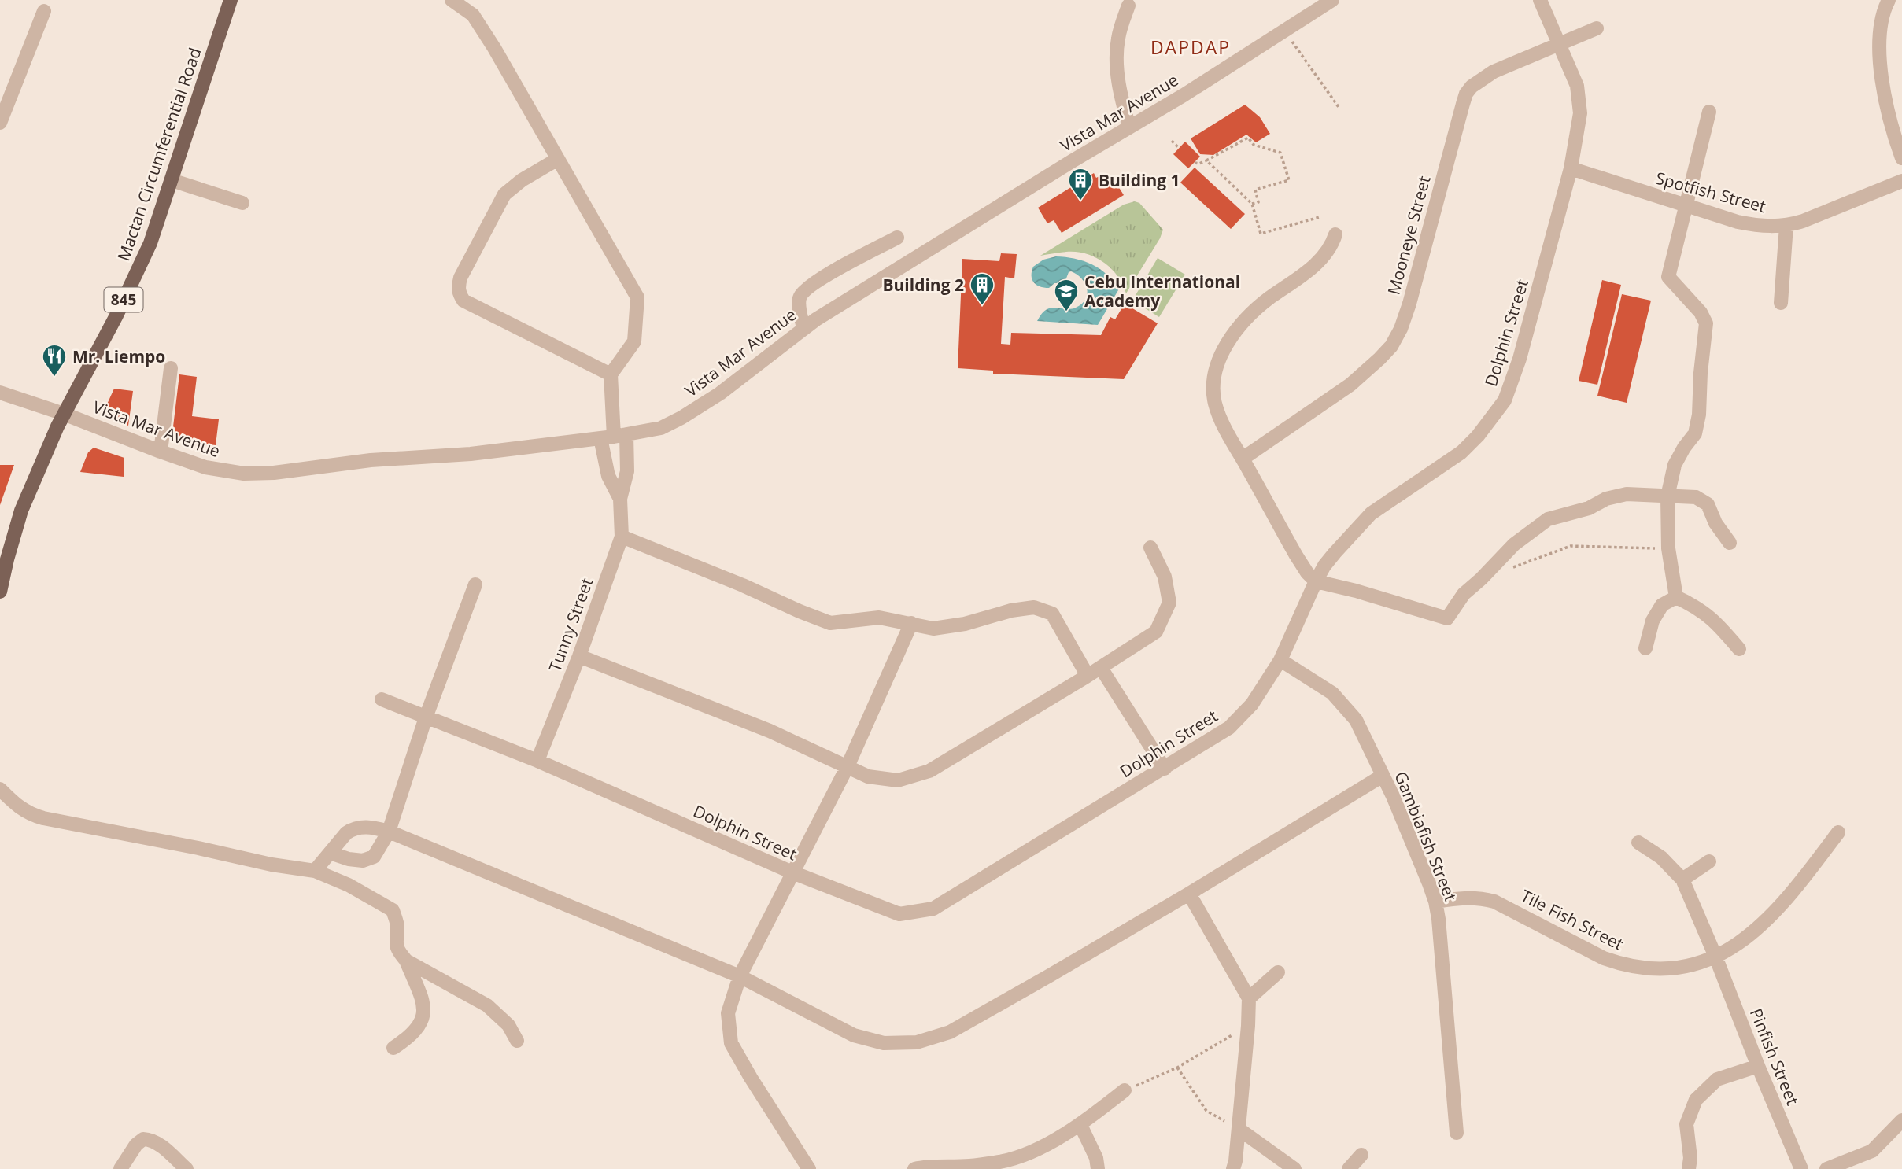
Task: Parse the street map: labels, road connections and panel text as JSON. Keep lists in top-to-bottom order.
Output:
{
  "streets": {
    "main road": ["Mactan Circumferential Road", "845"],
    "street": [
      "Vista Mar Avenue",
      "Spotfish Street",
      "Mooneye Street",
      "Dolphin Street",
      "Tunny Street",
      "Gambiafish Street",
      "Tile Fish Street",
      "Pinfish Street"
    ]
  },
  "crossings": [
    ["Vista Mar Avenue", "Mactan Circumferential Road"],
    ["Vista Mar Avenue", "Tunny Street"],
    ["Spotfish Street", "Dolphin Street"],
    ["Mooneye Street", "Dolphin Street"],
    ["Dolphin Street", "Tunny Street"],
    ["Dolphin Street", "Gambiafish Street"],
    ["Gambiafish Street", "Tile Fish Street"],
    ["Tile Fish Street", "Pinfish Street"]
  ],
  "districts": ["DAPDAP"],
  "places": {
    "building": ["Building 1", "Building 2"],
    "school or university": ["Cebu International Academy"],
    "restaurant": ["Mr. Liempo"]
  }
}
